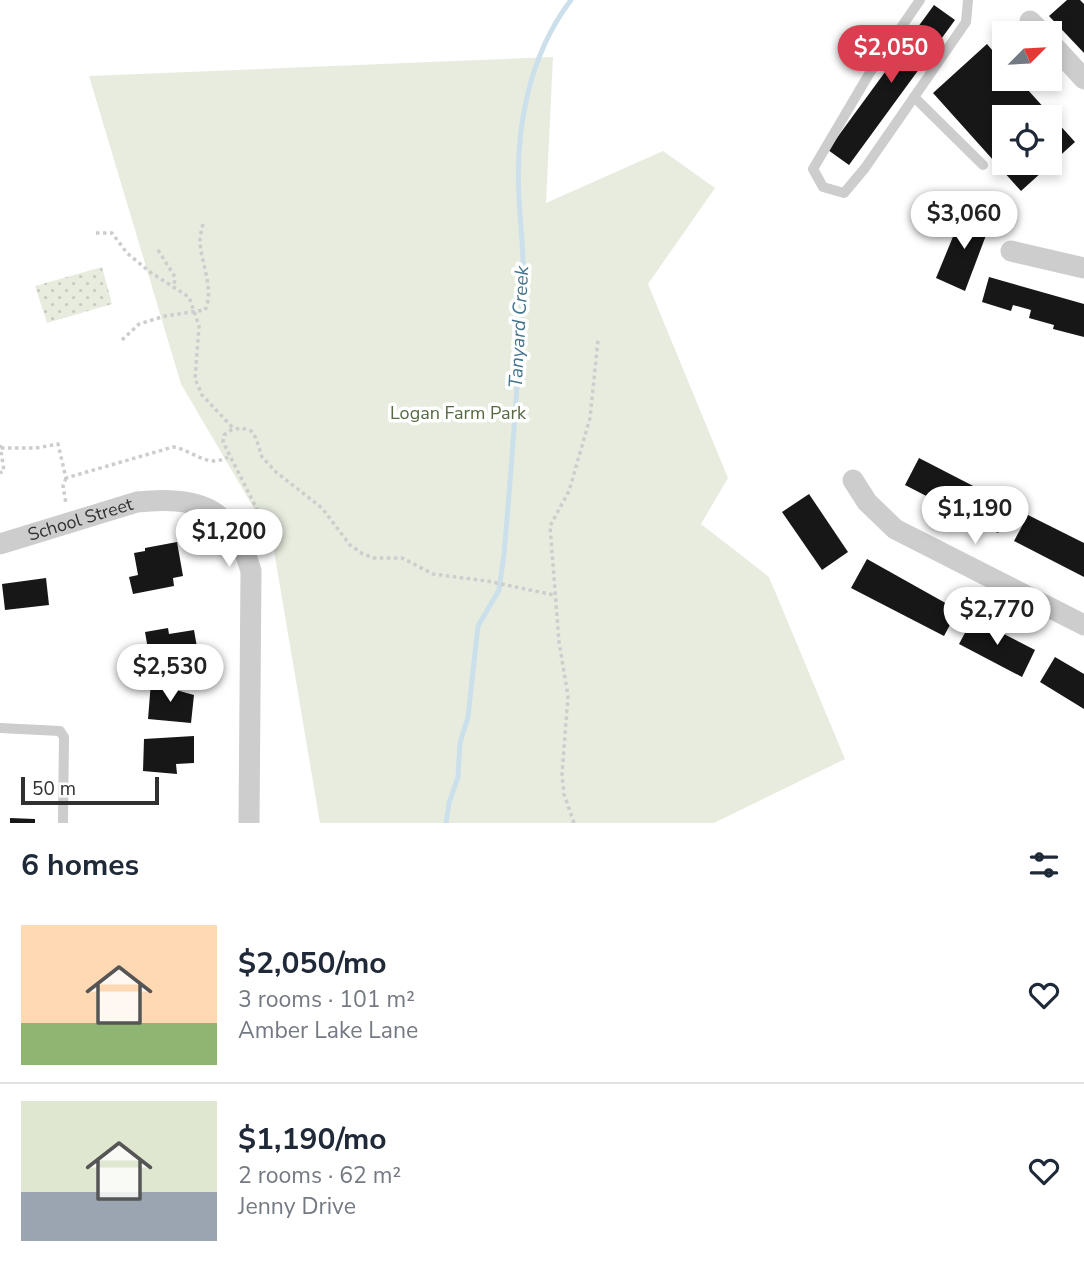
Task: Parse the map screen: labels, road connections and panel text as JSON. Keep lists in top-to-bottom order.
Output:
{
  "streets": {
    "street": ["School Street"]
  },
  "water": ["Tanyard Creek"],
  "parks": ["Logan Farm Park"],
  "scale_bar": "50 m",
  "north": "top right",
  "page": {
    "price": [
      "$2,050",
      "$3,060",
      "$1,190",
      "$1,200",
      "$2,770",
      "$2,530"
    ],
    "scale": "50 m",
    "heading": "6 homes",
    "list": [
      {
        "name": "$2,050/mo",
        "note": "3 rooms · 101 m² · Amber Lake Lane"
      },
      {
        "name": "$1,190/mo",
        "note": "2 rooms · 62 m² · Jenny Drive"
      }
    ]
  }
}
